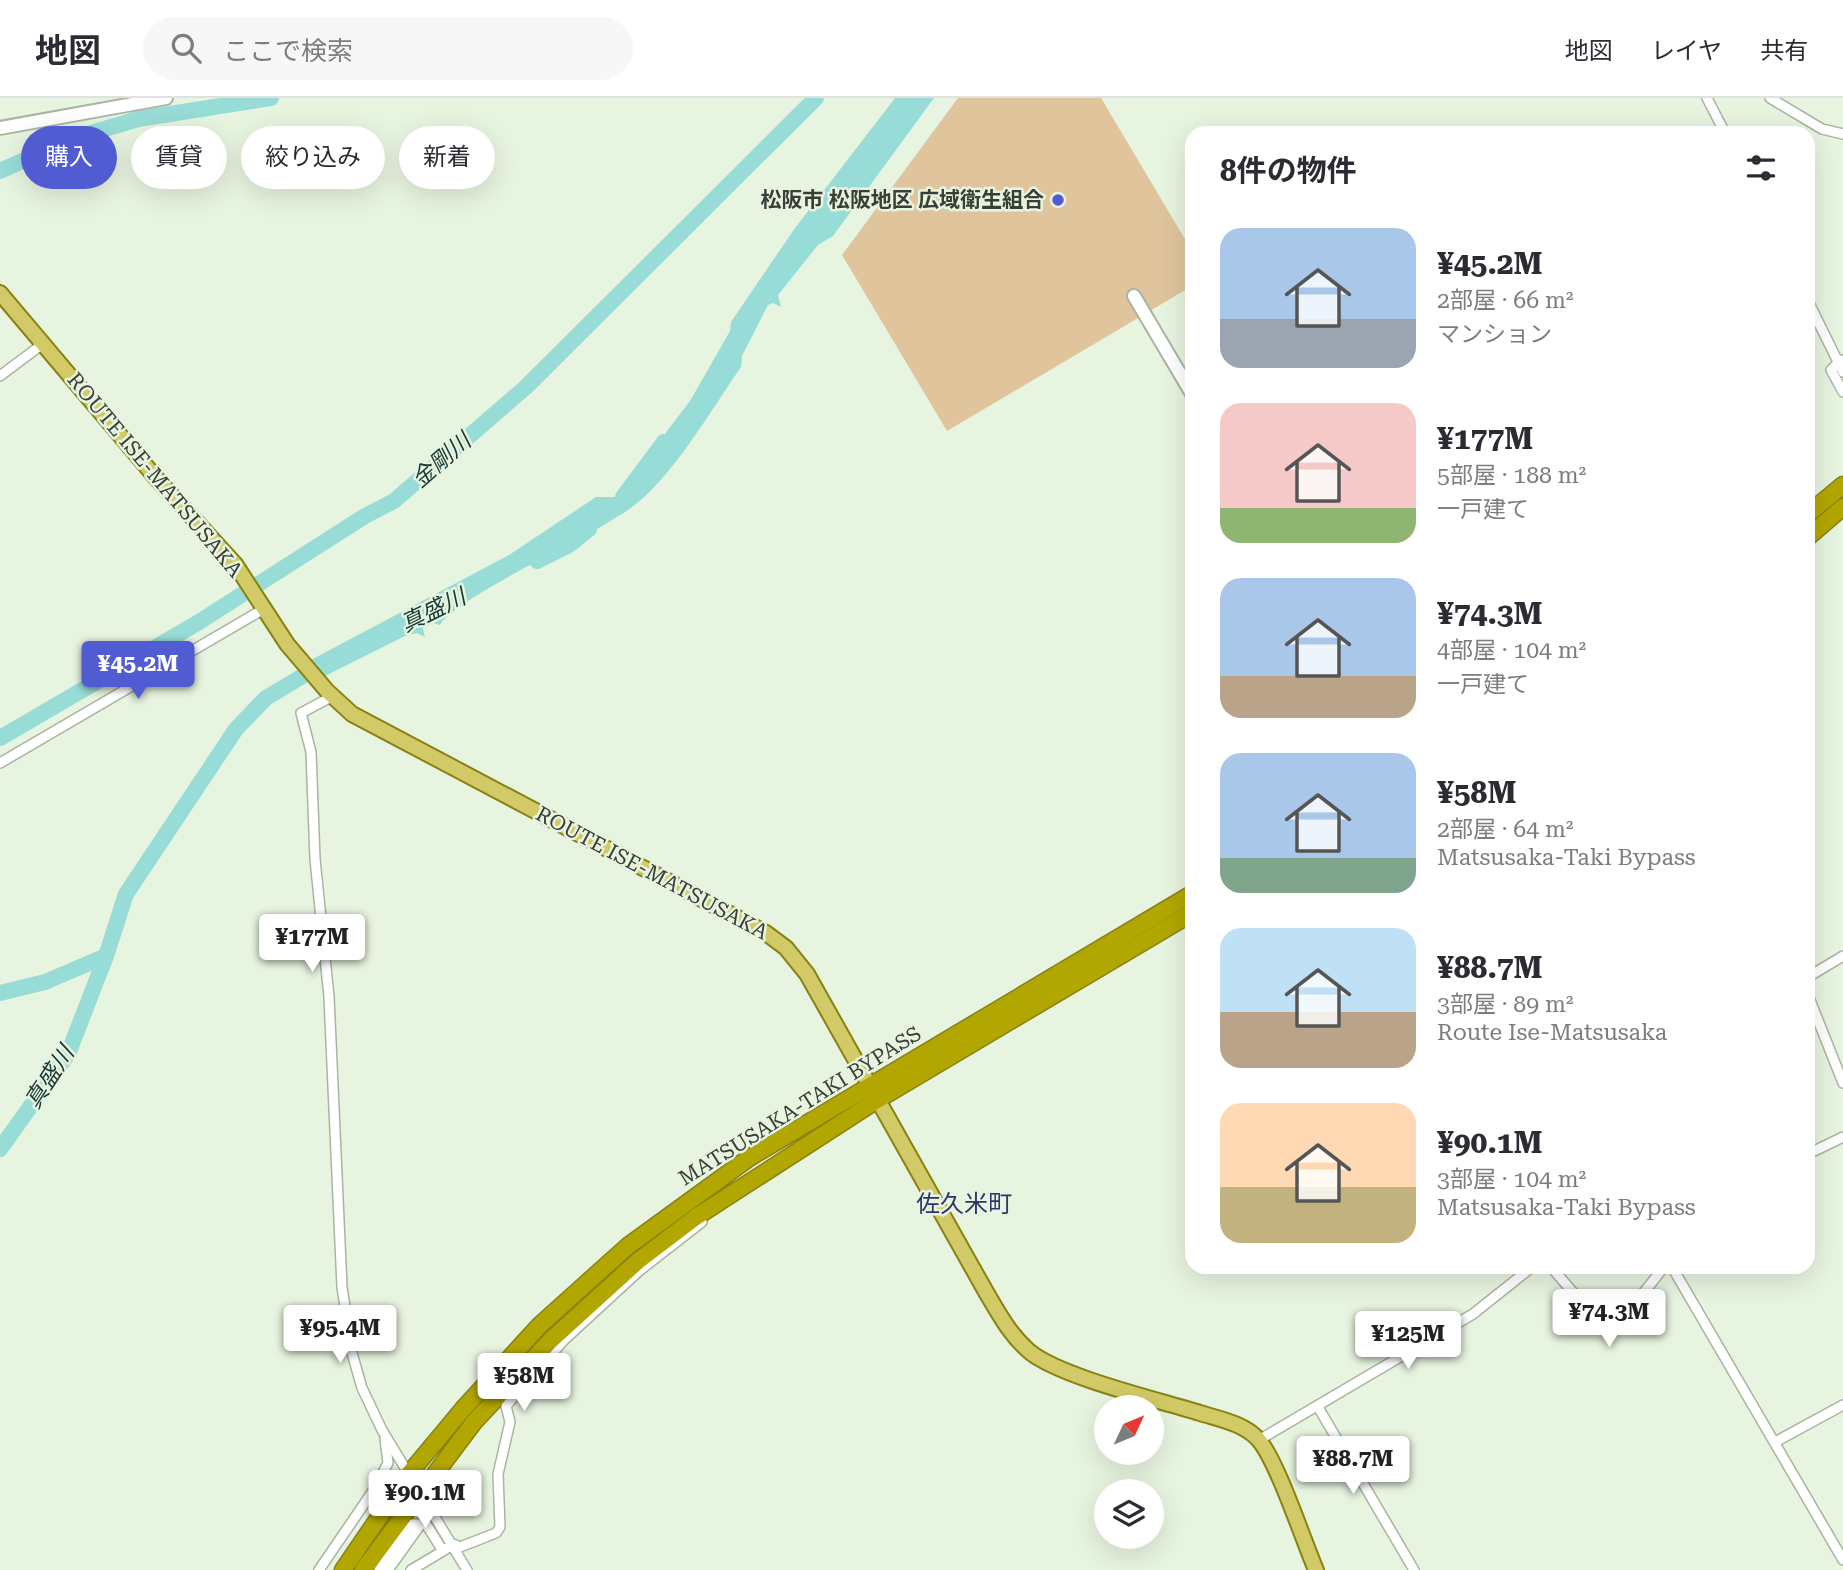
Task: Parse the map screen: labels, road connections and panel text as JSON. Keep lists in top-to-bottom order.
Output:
{
  "streets": {
    "highway": ["MATSUSAKA-TAKI BYPASS"],
    "main road": ["ROUTE ISE-MATSUSAKA"]
  },
  "crossings": [
    ["ROUTE ISE-MATSUSAKA", "MATSUSAKA-TAKI BYPASS"]
  ],
  "districts": ["佐久米町"],
  "water": ["金剛川", "真盛川"],
  "places": ["松阪市 松阪地区 広域衛生組合"],
  "north": "top right",
  "page": {
    "header": "地図",
    "search": "ここで検索",
    "nav": ["地図", "レイヤ", "共有"],
    "chip": [
      "購入",
      "賃貸",
      "絞り込み",
      "新着"
    ],
    "heading": "8件の物件",
    "list": [
      {
        "name": "¥45.2M",
        "note": "2部屋 · 66 m² · マンション"
      },
      {
        "name": "¥177M",
        "note": "5部屋 · 188 m² · 一戸建て"
      },
      {
        "name": "¥74.3M",
        "note": "4部屋 · 104 m² · 一戸建て"
      },
      {
        "name": "¥58M",
        "note": "2部屋 · 64 m² · Matsusaka-Taki Bypass"
      },
      {
        "name": "¥88.7M",
        "note": "3部屋 · 89 m² · Route Ise-Matsusaka"
      },
      {
        "name": "¥90.1M",
        "note": "3部屋 · 104 m² · Matsusaka-Taki Bypass"
      }
    ],
    "price": [
      "¥45.2M",
      "¥177M",
      "¥74.3M",
      "¥95.4M",
      "¥125M",
      "¥58M",
      "¥88.7M",
      "¥90.1M"
    ]
  }
}
